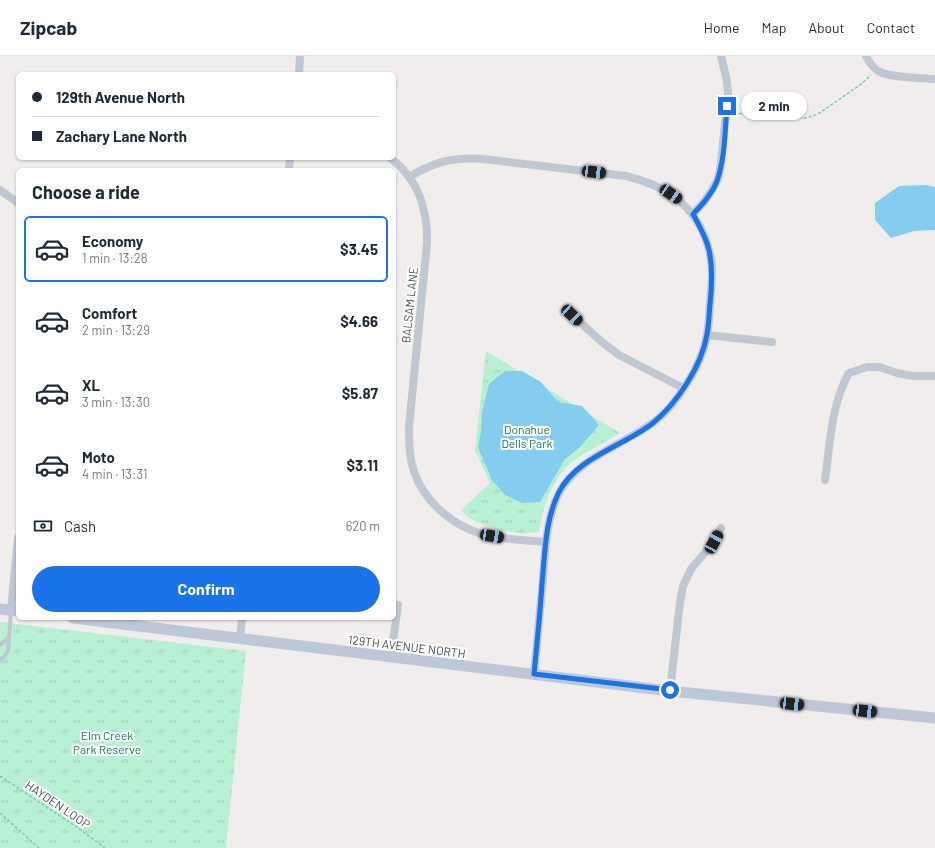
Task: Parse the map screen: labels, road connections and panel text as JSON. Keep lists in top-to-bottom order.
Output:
{
  "streets": {
    "main road": ["129TH AVENUE NORTH"],
    "street": ["BALSAM LANE"],
    "path": ["HAYDEN LOOP"]
  },
  "parks": ["Donahue Dells Park", "Elm Creek Park Reserve"],
  "page": {
    "header": "Zipcab",
    "nav": [
      "Home",
      "Map",
      "About",
      "Contact"
    ],
    "banner": ["129th Avenue North", "Zachary Lane North"],
    "bubble": "2 min",
    "heading": "Choose a ride",
    "list": [
      {
        "name": "Economy",
        "note": "1 min · 13:28",
        "value": "$3.45"
      },
      {
        "name": "Comfort",
        "note": "2 min · 13:29",
        "value": "$4.66"
      },
      {
        "name": "XL",
        "note": "3 min · 13:30",
        "value": "$5.87"
      },
      {
        "name": "Moto",
        "note": "4 min · 13:31",
        "value": "$3.11"
      }
    ],
    "pay": ["Cash", "620 m"],
    "buttons": "Confirm"
  }
}
